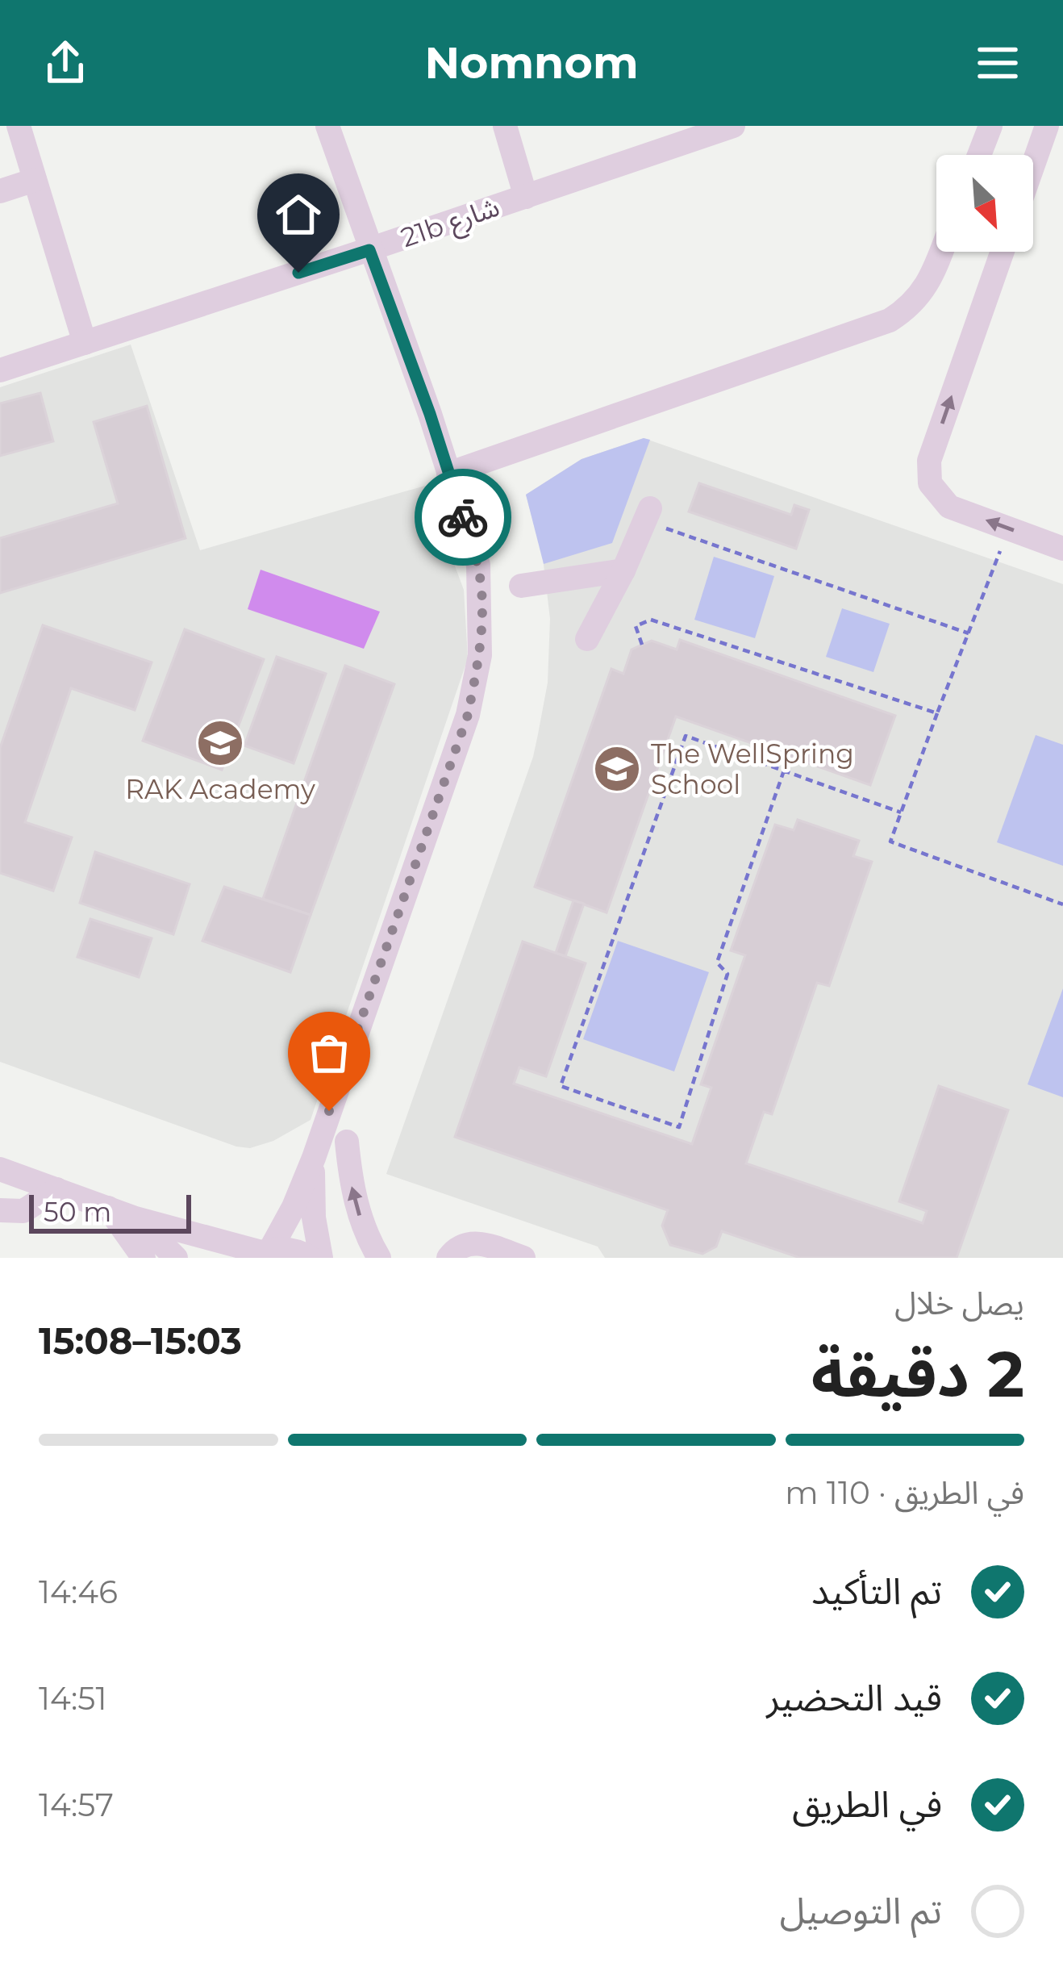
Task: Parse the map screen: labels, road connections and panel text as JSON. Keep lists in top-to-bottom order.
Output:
{
  "streets": {
    "street": ["21b شارع"]
  },
  "places": {
    "school or university": ["RAK Academy", "The WellSpring School"]
  },
  "scale_bar": "50 m",
  "north": "bottom right",
  "page": {
    "header": "Nomnom",
    "scale": "50 m",
    "heading": ["2 دقيقة", "يصل خلال", "15:03–15:08"],
    "bar": "في الطريق · 110 m",
    "list": [
      ["تم التأكيد", "14:46"],
      ["قيد التحضير", "14:51"],
      ["في الطريق", "14:57"],
      "تم التوصيل"
    ]
  }
}
